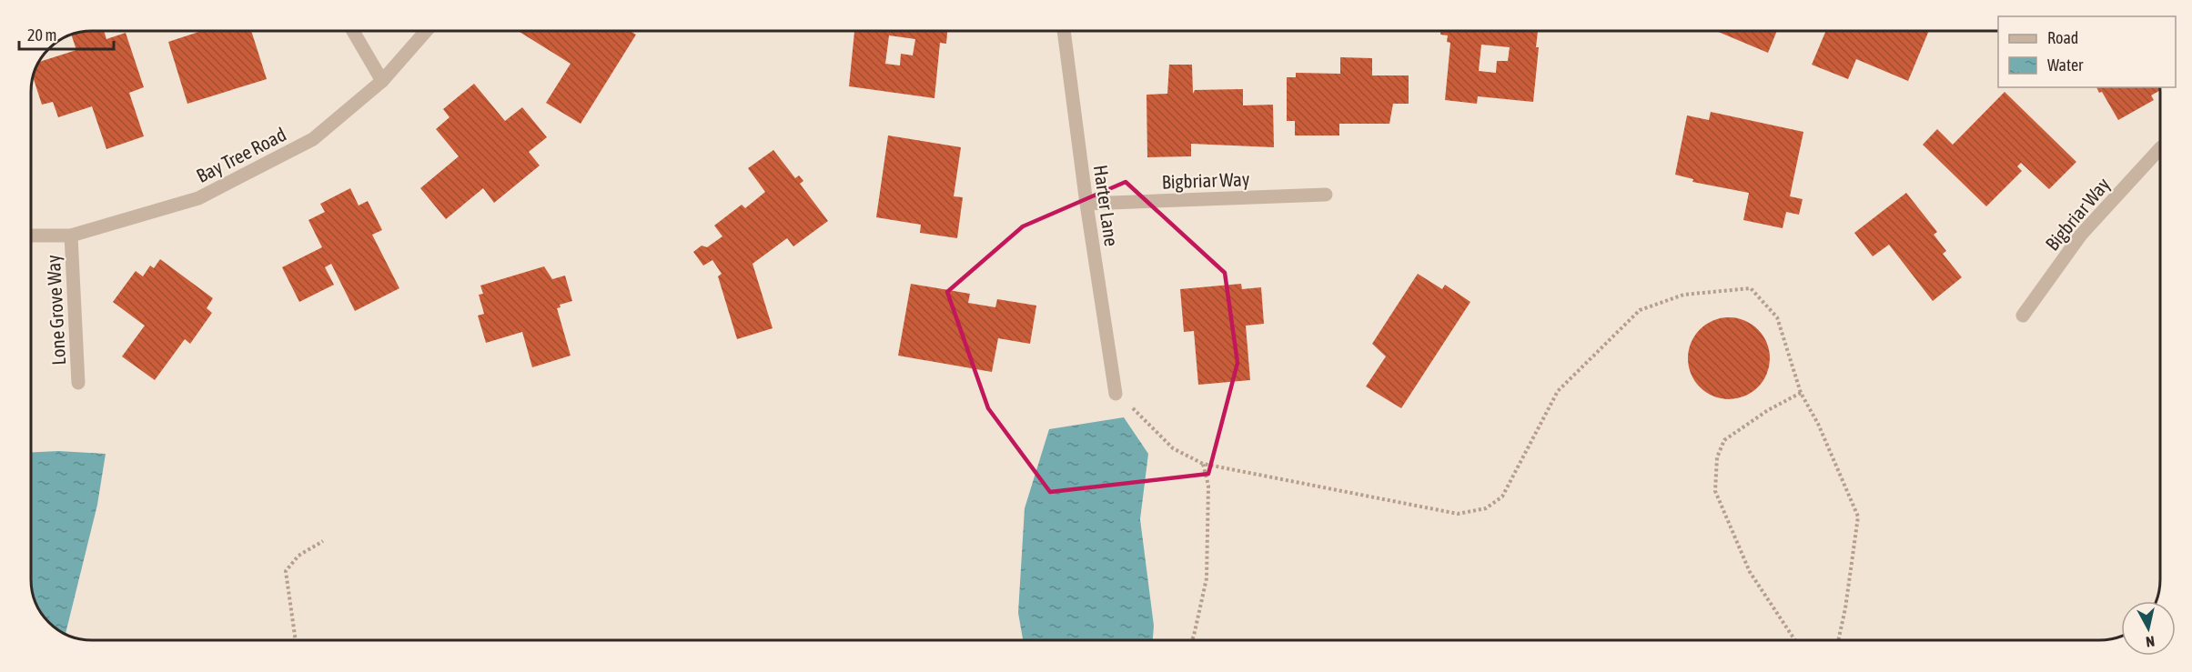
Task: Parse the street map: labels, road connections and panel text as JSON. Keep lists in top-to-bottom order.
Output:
{
  "streets": {
    "street": [
      "Bay Tree Road",
      "Bigbriar Way",
      "Harter Lane",
      "Lone Grove Way"
    ]
  },
  "crossings": [
    ["Bay Tree Road", "Lone Grove Way"],
    ["Bigbriar Way", "Harter Lane"]
  ],
  "legend": ["Road", "Water"],
  "scale_bar": "20 m",
  "north": "bottom"
}
